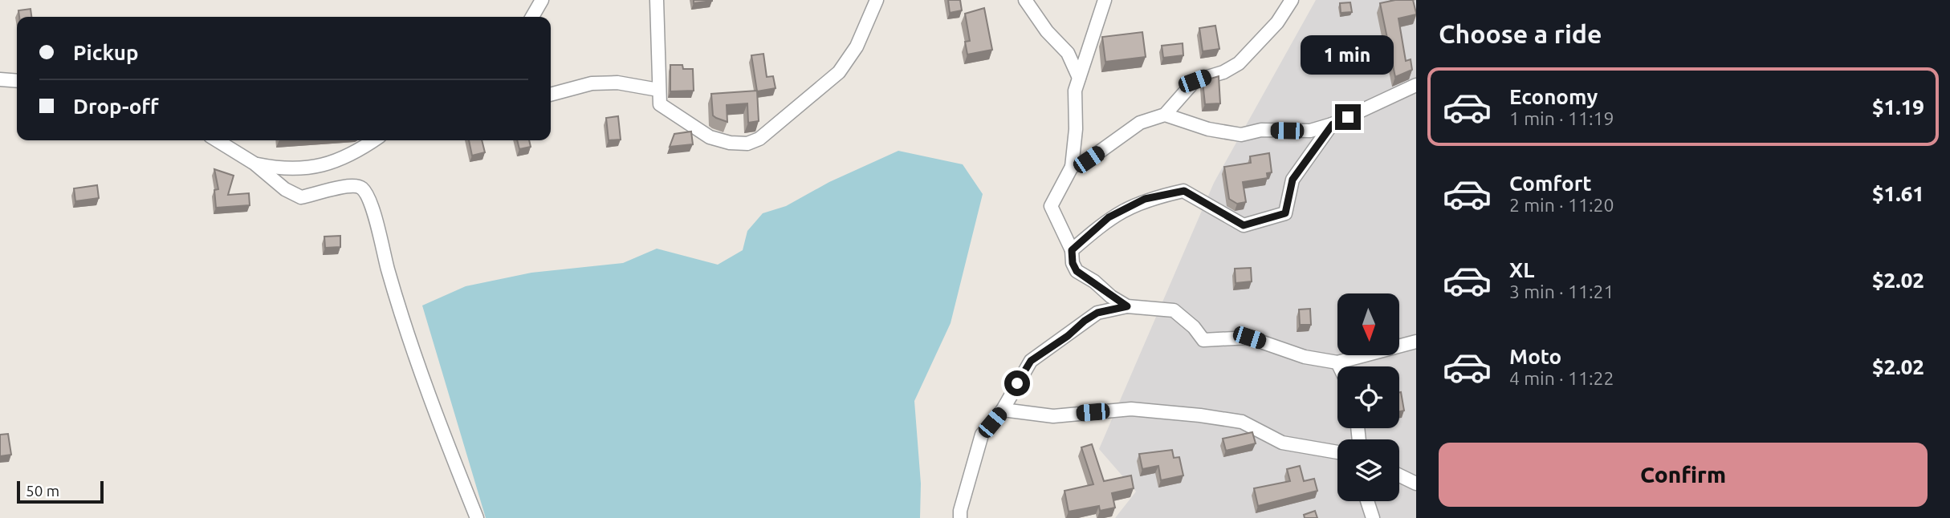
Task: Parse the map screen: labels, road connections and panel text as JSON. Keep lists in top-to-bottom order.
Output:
{
  "scale_bar": "50 m",
  "north": "bottom",
  "page": {
    "heading": "Choose a ride",
    "banner": ["Pickup", "Drop-off"],
    "bubble": "1 min",
    "list": [
      {
        "name": "Economy",
        "note": "1 min · 11:19",
        "value": "$1.19"
      },
      {
        "name": "Comfort",
        "note": "2 min · 11:20",
        "value": "$1.61"
      },
      {
        "name": "XL",
        "note": "3 min · 11:21",
        "value": "$2.02"
      },
      {
        "name": "Moto",
        "note": "4 min · 11:22",
        "value": "$2.02"
      }
    ],
    "buttons": "Confirm",
    "scale": "50 m"
  }
}
